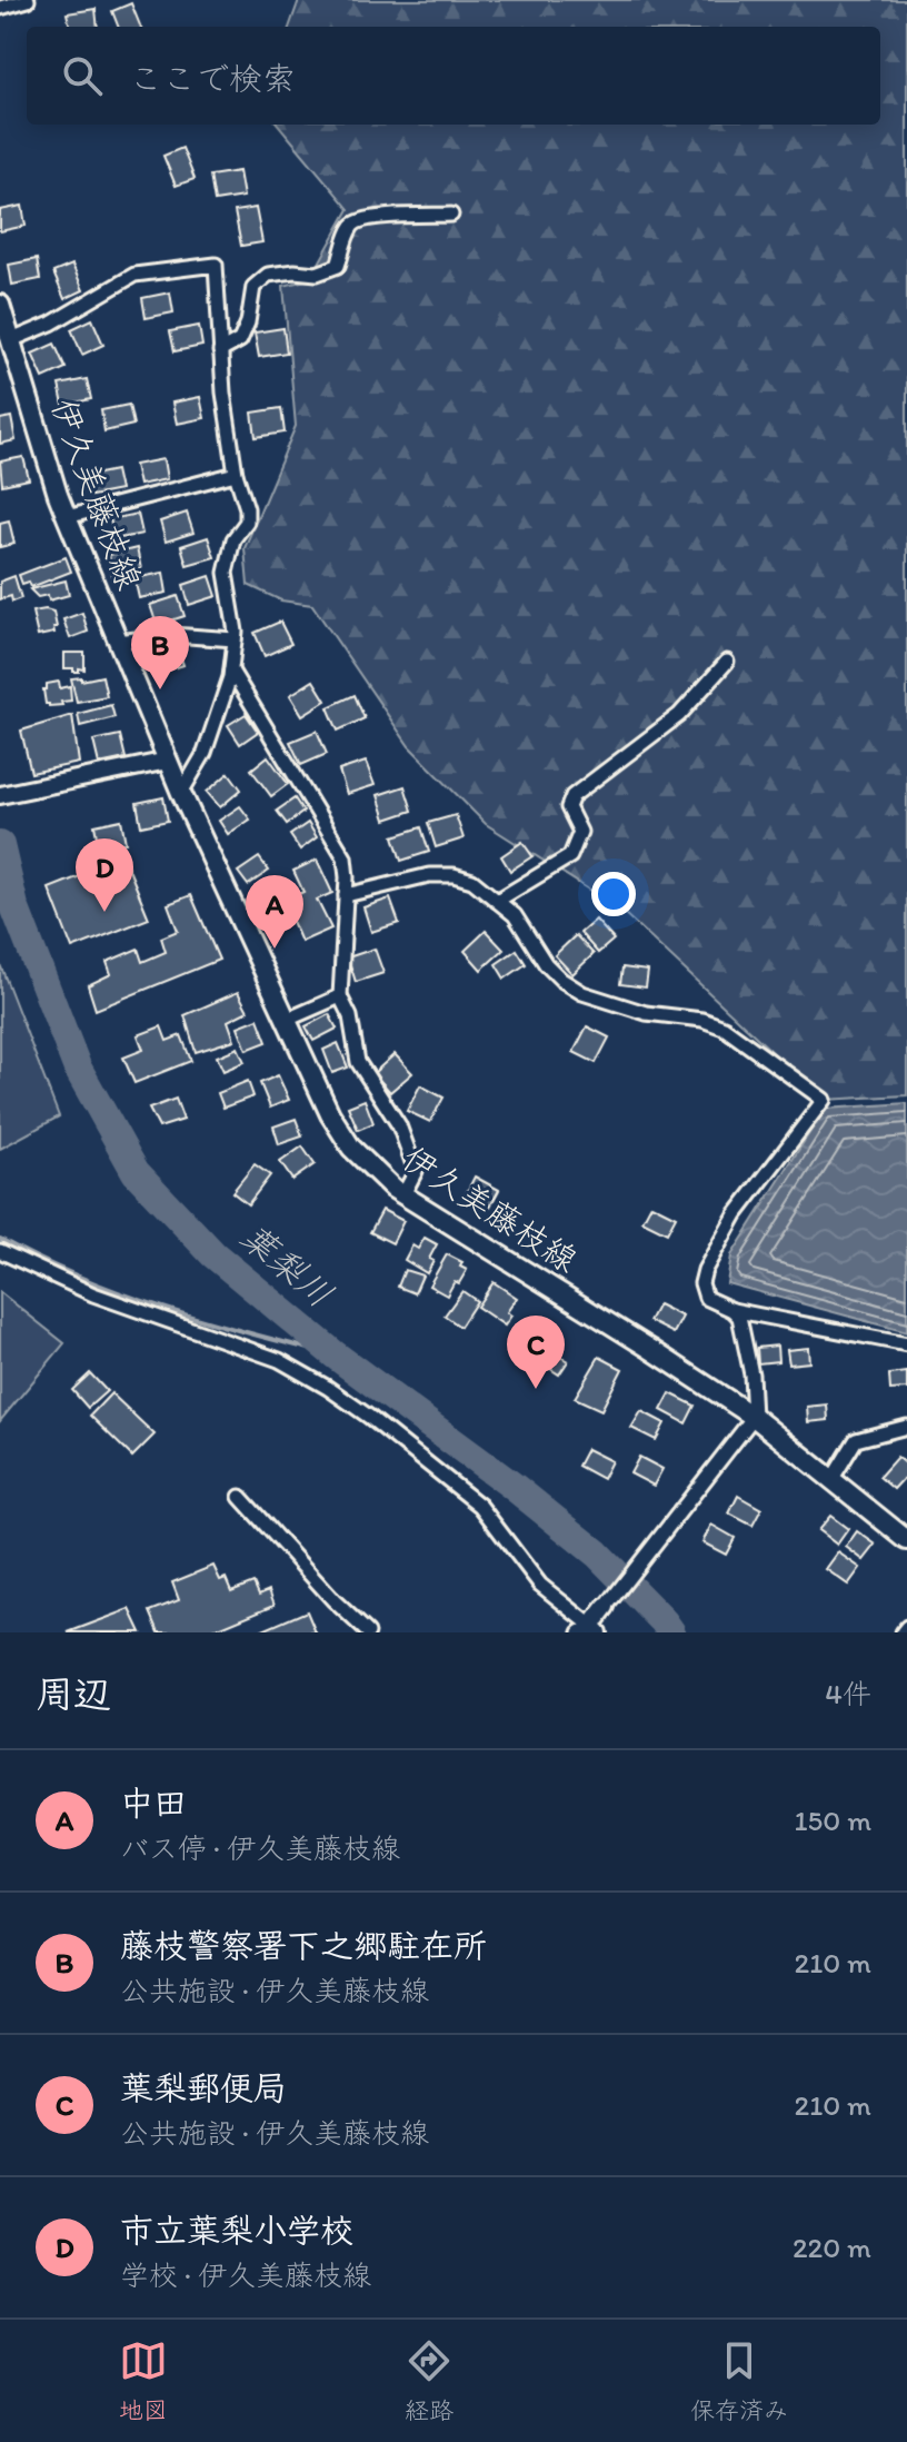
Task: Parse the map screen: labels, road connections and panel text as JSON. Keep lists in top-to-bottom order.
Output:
{
  "streets": {
    "main road": ["伊久美藤枝線"]
  },
  "water": ["葉梨川"],
  "page": {
    "search": "ここで検索",
    "pins": [
      "B",
      "D",
      "A",
      "C"
    ],
    "heading": ["周辺", "4件"],
    "list": [
      {
        "mark": "A",
        "name": "中田",
        "note": "バス停 · 伊久美藤枝線",
        "value": "150 m"
      },
      {
        "mark": "B",
        "name": "藤枝警察署下之郷駐在所",
        "note": "公共施設 · 伊久美藤枝線",
        "value": "210 m"
      },
      {
        "mark": "C",
        "name": "葉梨郵便局",
        "note": "公共施設 · 伊久美藤枝線",
        "value": "210 m"
      },
      {
        "mark": "D",
        "name": "市立葉梨小学校",
        "note": "学校 · 伊久美藤枝線",
        "value": "220 m"
      }
    ],
    "nav": ["地図", "経路", "保存済み"]
  }
}
